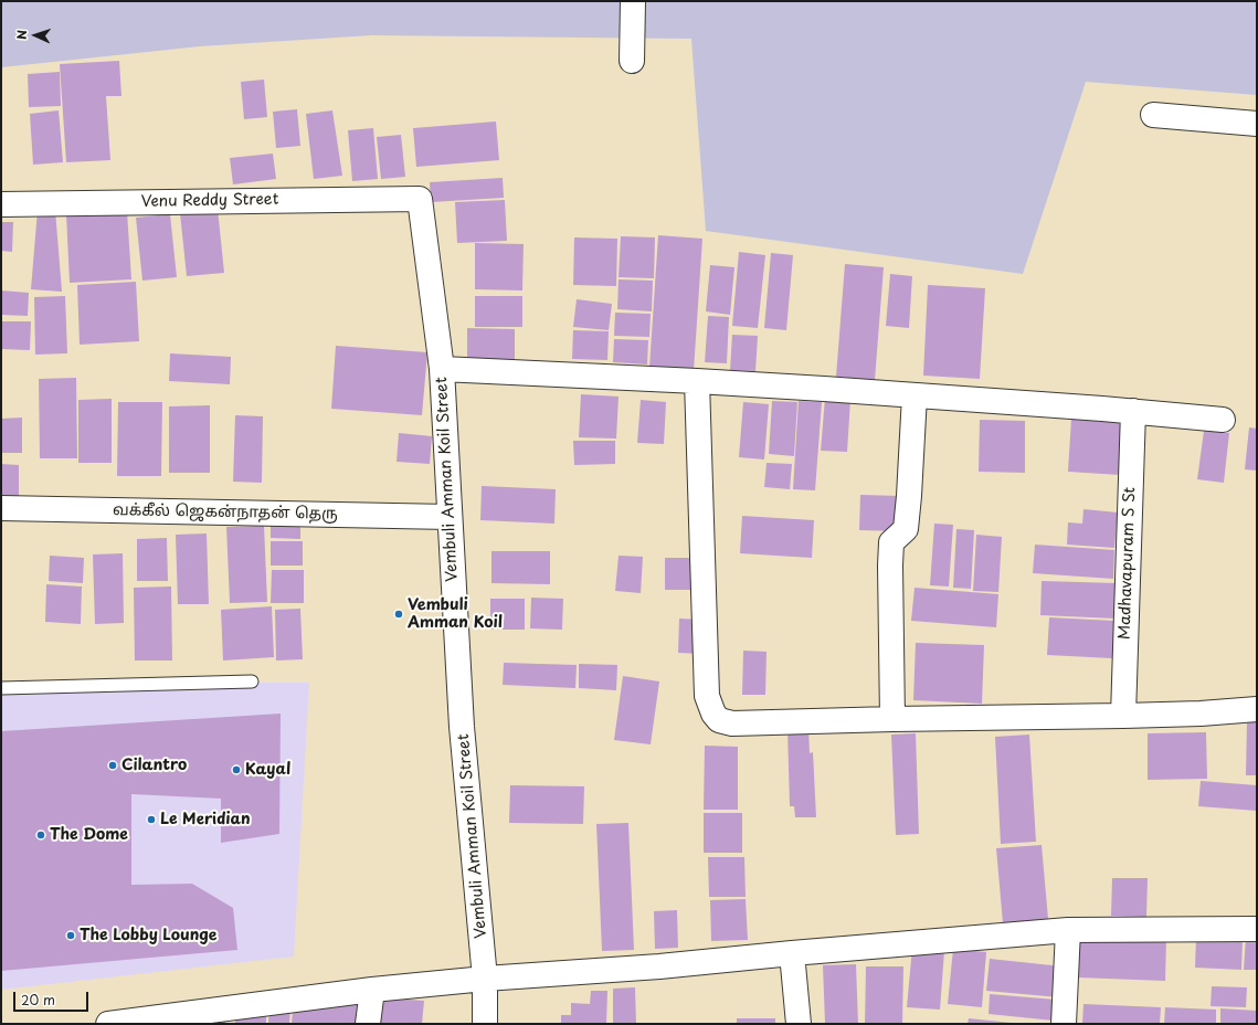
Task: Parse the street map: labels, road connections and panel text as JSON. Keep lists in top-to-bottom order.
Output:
{
  "streets": {
    "street": [
      "Venu Reddy Street",
      "Vembuli Amman Koil Street",
      "வக்கீல் ஜெகன்நாதன் தெரு",
      "Madhavapuram S St"
    ]
  },
  "crossings": [
    ["Venu Reddy Street", "Vembuli Amman Koil Street"],
    ["Vembuli Amman Koil Street", "வக்கீல் ஜெகன்நாதன் தெரு"]
  ],
  "places": [
    "Vembuli Amman Koil",
    "Cilantro",
    "Kayal",
    "Le Meridian",
    "The Dome",
    "The Lobby Lounge"
  ],
  "scale_bar": "20 m",
  "north": "left"
}
